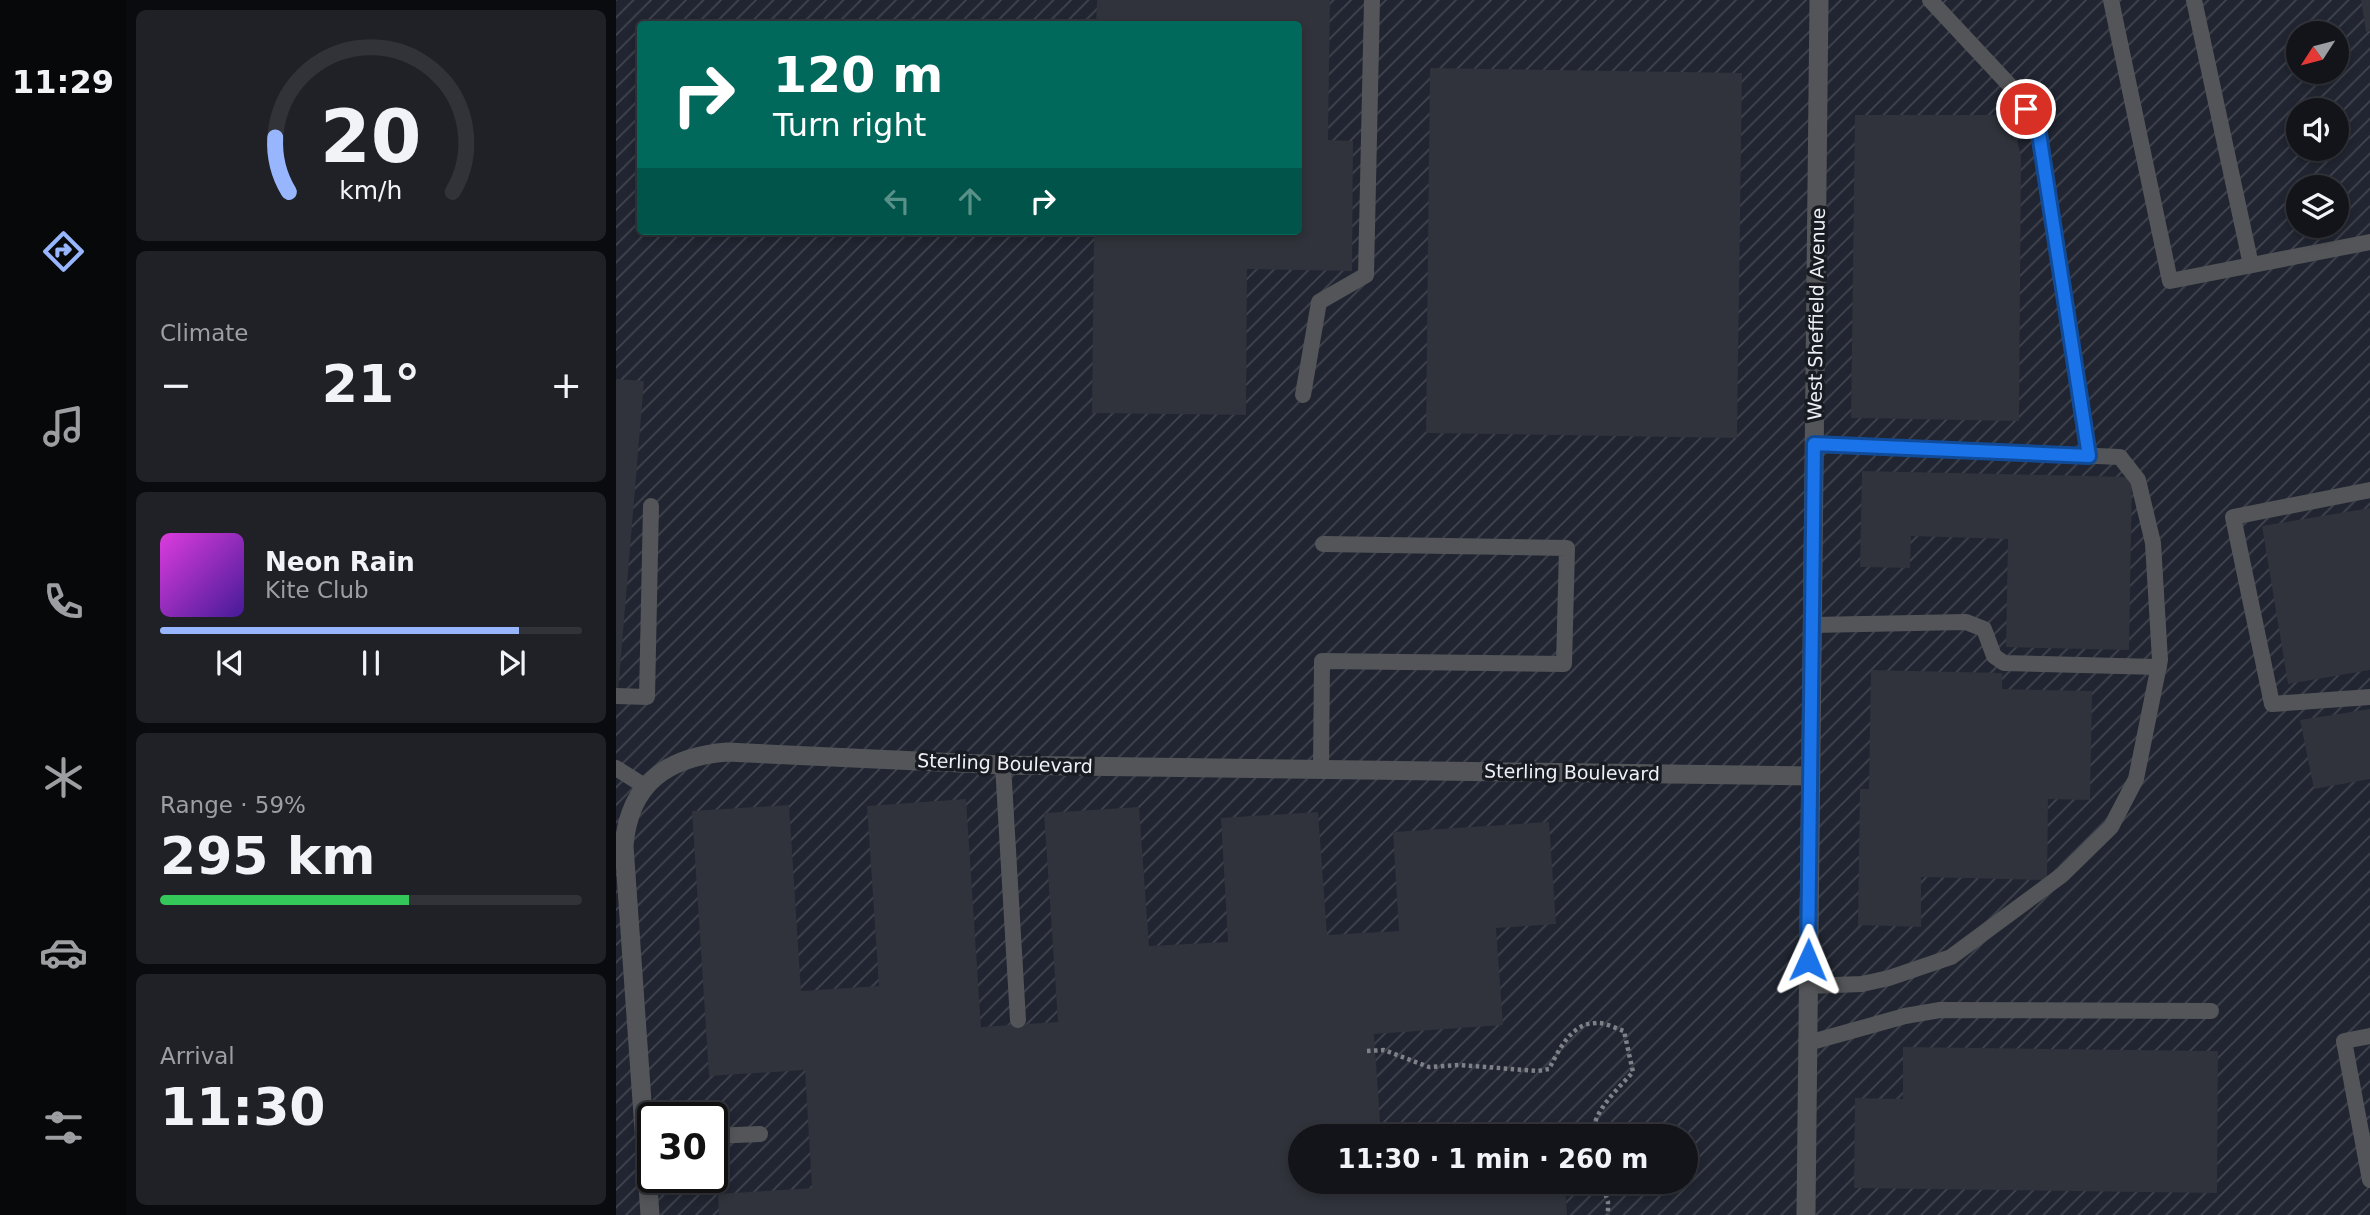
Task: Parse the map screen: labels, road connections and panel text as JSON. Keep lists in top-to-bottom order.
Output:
{
  "streets": {
    "street": ["West Sheffield Avenue", "Sterling Boulevard"]
  },
  "crossings": [
    ["West Sheffield Avenue", "Sterling Boulevard"]
  ],
  "north": "bottom left",
  "page": {
    "tabs": "11:29",
    "turn": ["120 m", "Turn right"],
    "tile": [
      "Climate",
      ["Range · 59%", "295 km"],
      ["Arrival", "11:30"]
    ],
    "heat": ["−", "21°", "+"],
    "song": ["Neon Rain", "Kite Club"],
    "limit": "30",
    "trip": "11:30 · 1 min · 260 m",
    "gauge": ["20", "km/h"]
  }
}
